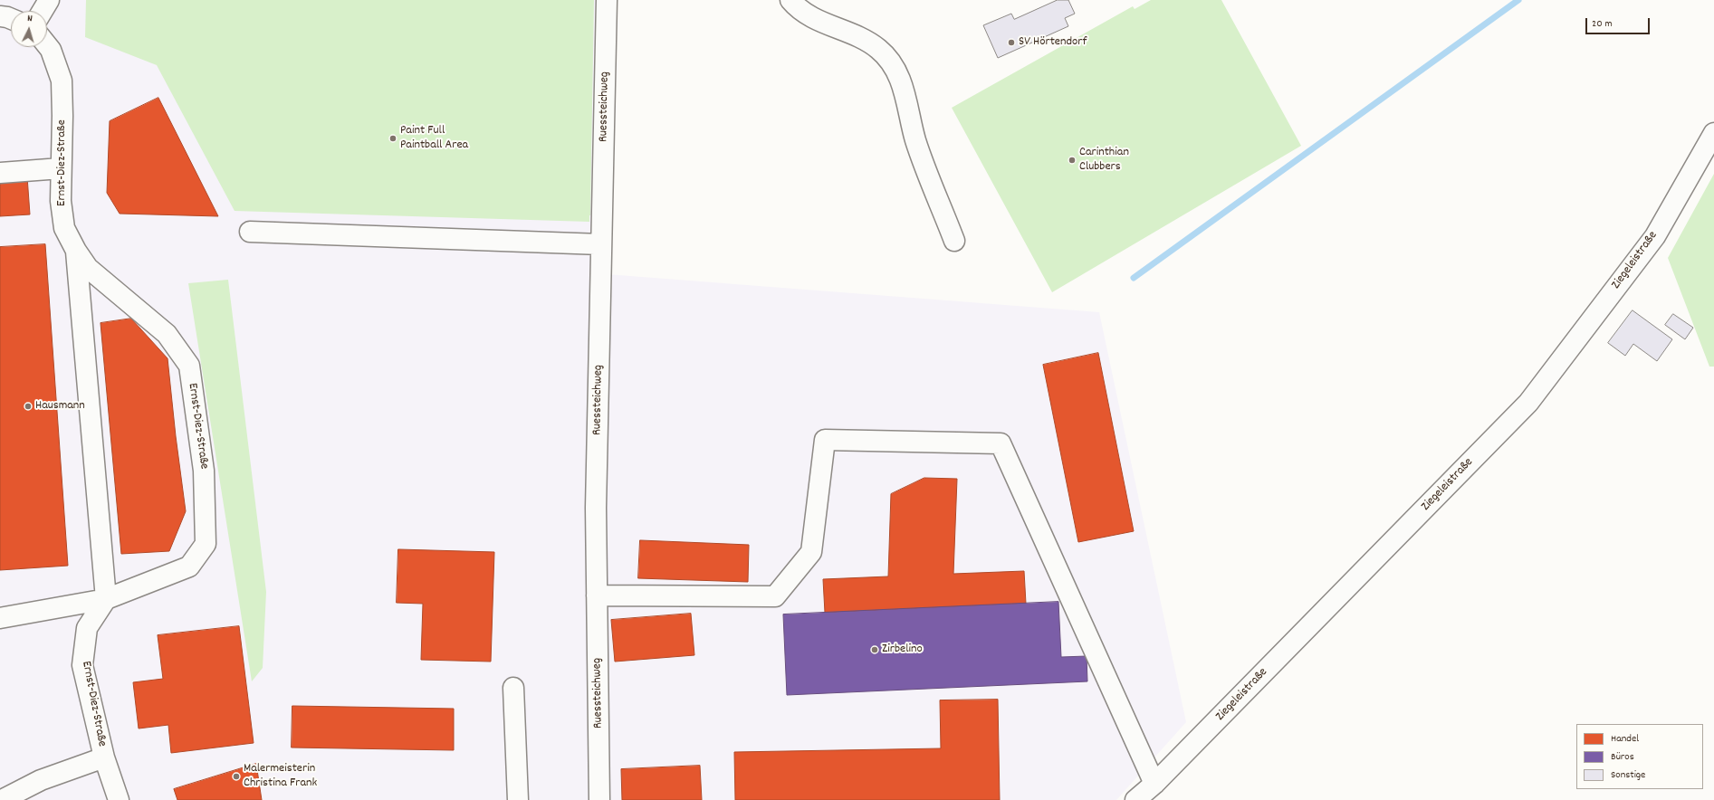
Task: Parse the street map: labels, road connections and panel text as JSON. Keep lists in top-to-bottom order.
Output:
{
  "streets": {
    "street": ["Ruessteichweg", "Ernst-Diez-Straße", "Ziegeleistraße"]
  },
  "places": [
    "SV Hörtendorf",
    "Paint Full Paintball Area",
    "Carinthian Clubbers",
    "Hausmann",
    "Zirbelino",
    "Malermeisterin Christina Frank"
  ],
  "legend": ["Handel", "Büros", "Sonstige"],
  "scale_bar": "20 m",
  "north": "top"
}
